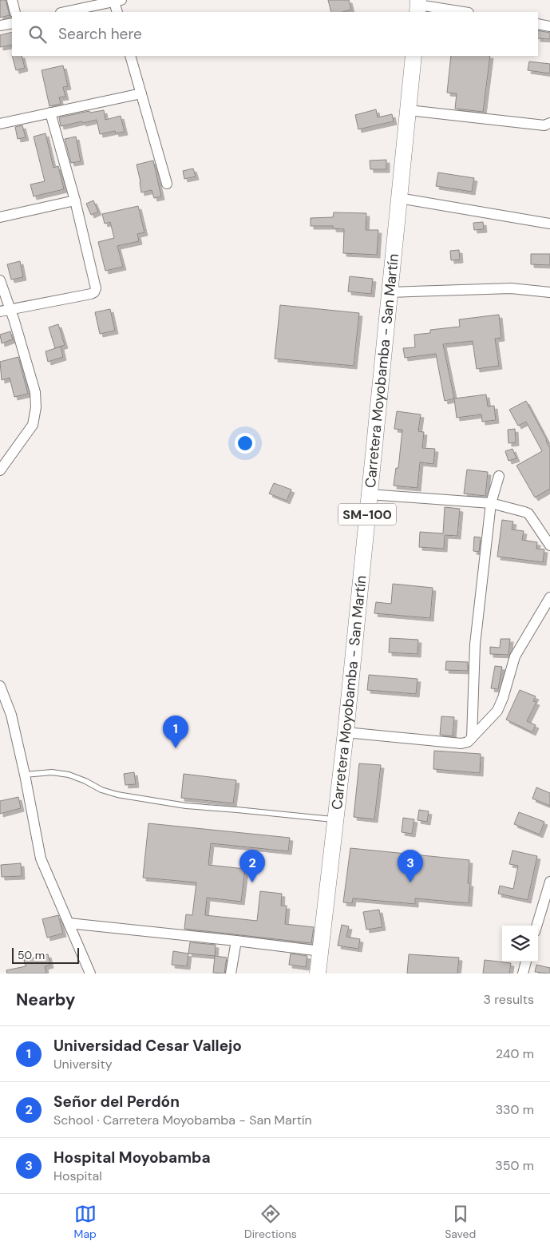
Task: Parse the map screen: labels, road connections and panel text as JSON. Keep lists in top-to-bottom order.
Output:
{
  "streets": {
    "main road": ["Carretera Moyobamba - San Martín", "SM-100"]
  },
  "scale_bar": "50 m",
  "page": {
    "search": "Search here",
    "pins": ["1", "2", "3"],
    "scale": "50 m",
    "heading": ["Nearby", "3 results"],
    "list": [
      {
        "mark": "1",
        "name": "Universidad Cesar Vallejo",
        "note": "University",
        "value": "240 m"
      },
      {
        "mark": "2",
        "name": "Señor del Perdón",
        "note": "School · Carretera Moyobamba - San Martín",
        "value": "330 m"
      },
      {
        "mark": "3",
        "name": "Hospital Moyobamba",
        "note": "Hospital",
        "value": "350 m"
      }
    ],
    "nav": ["Map", "Directions", "Saved"]
  }
}
